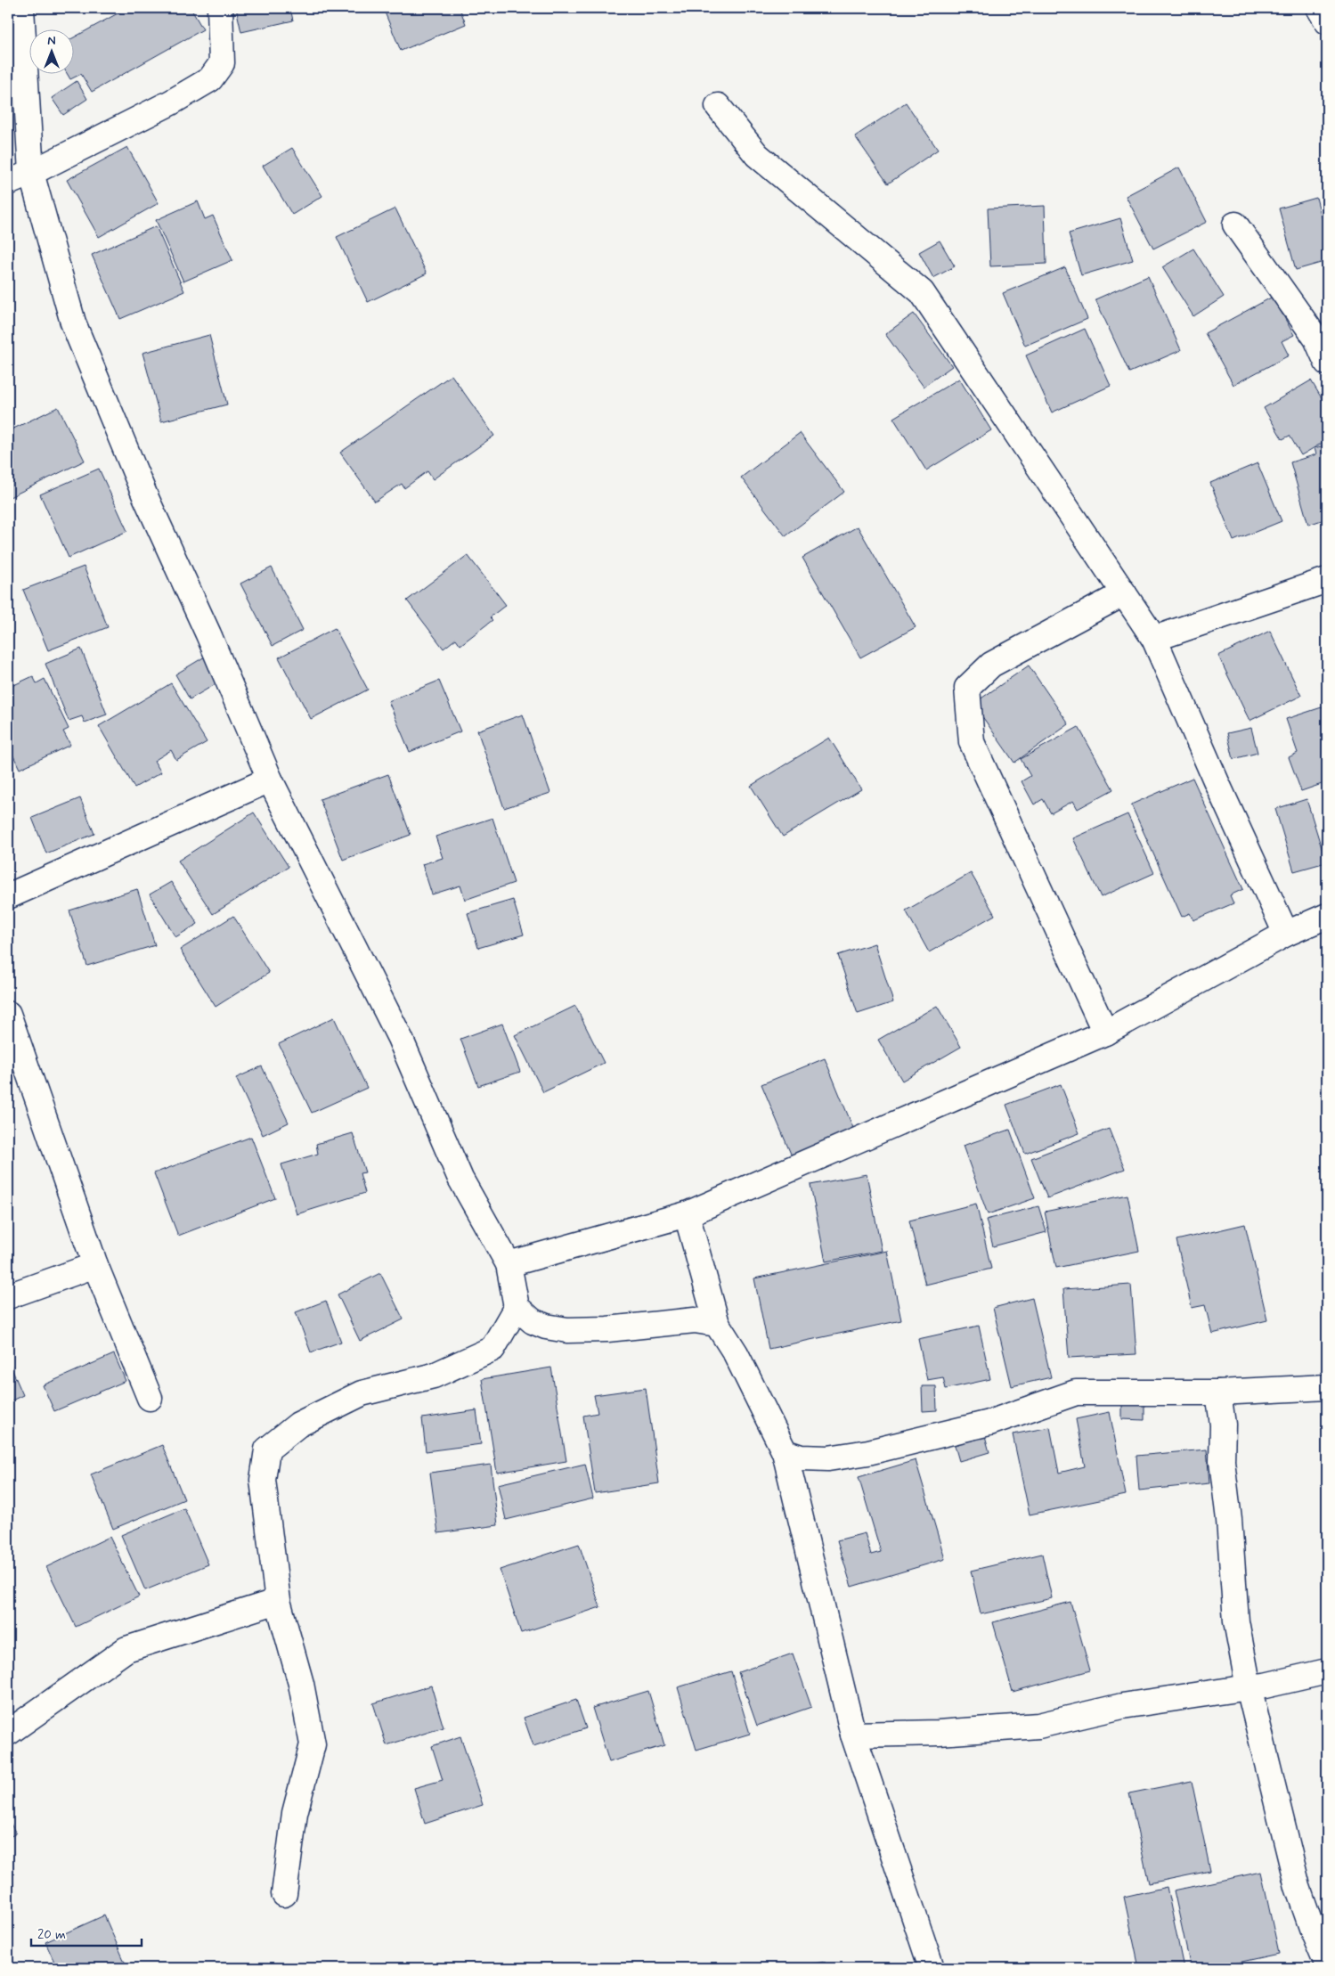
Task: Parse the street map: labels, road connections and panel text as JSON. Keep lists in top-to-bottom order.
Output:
{
  "scale_bar": "20 m",
  "north": "top"
}
